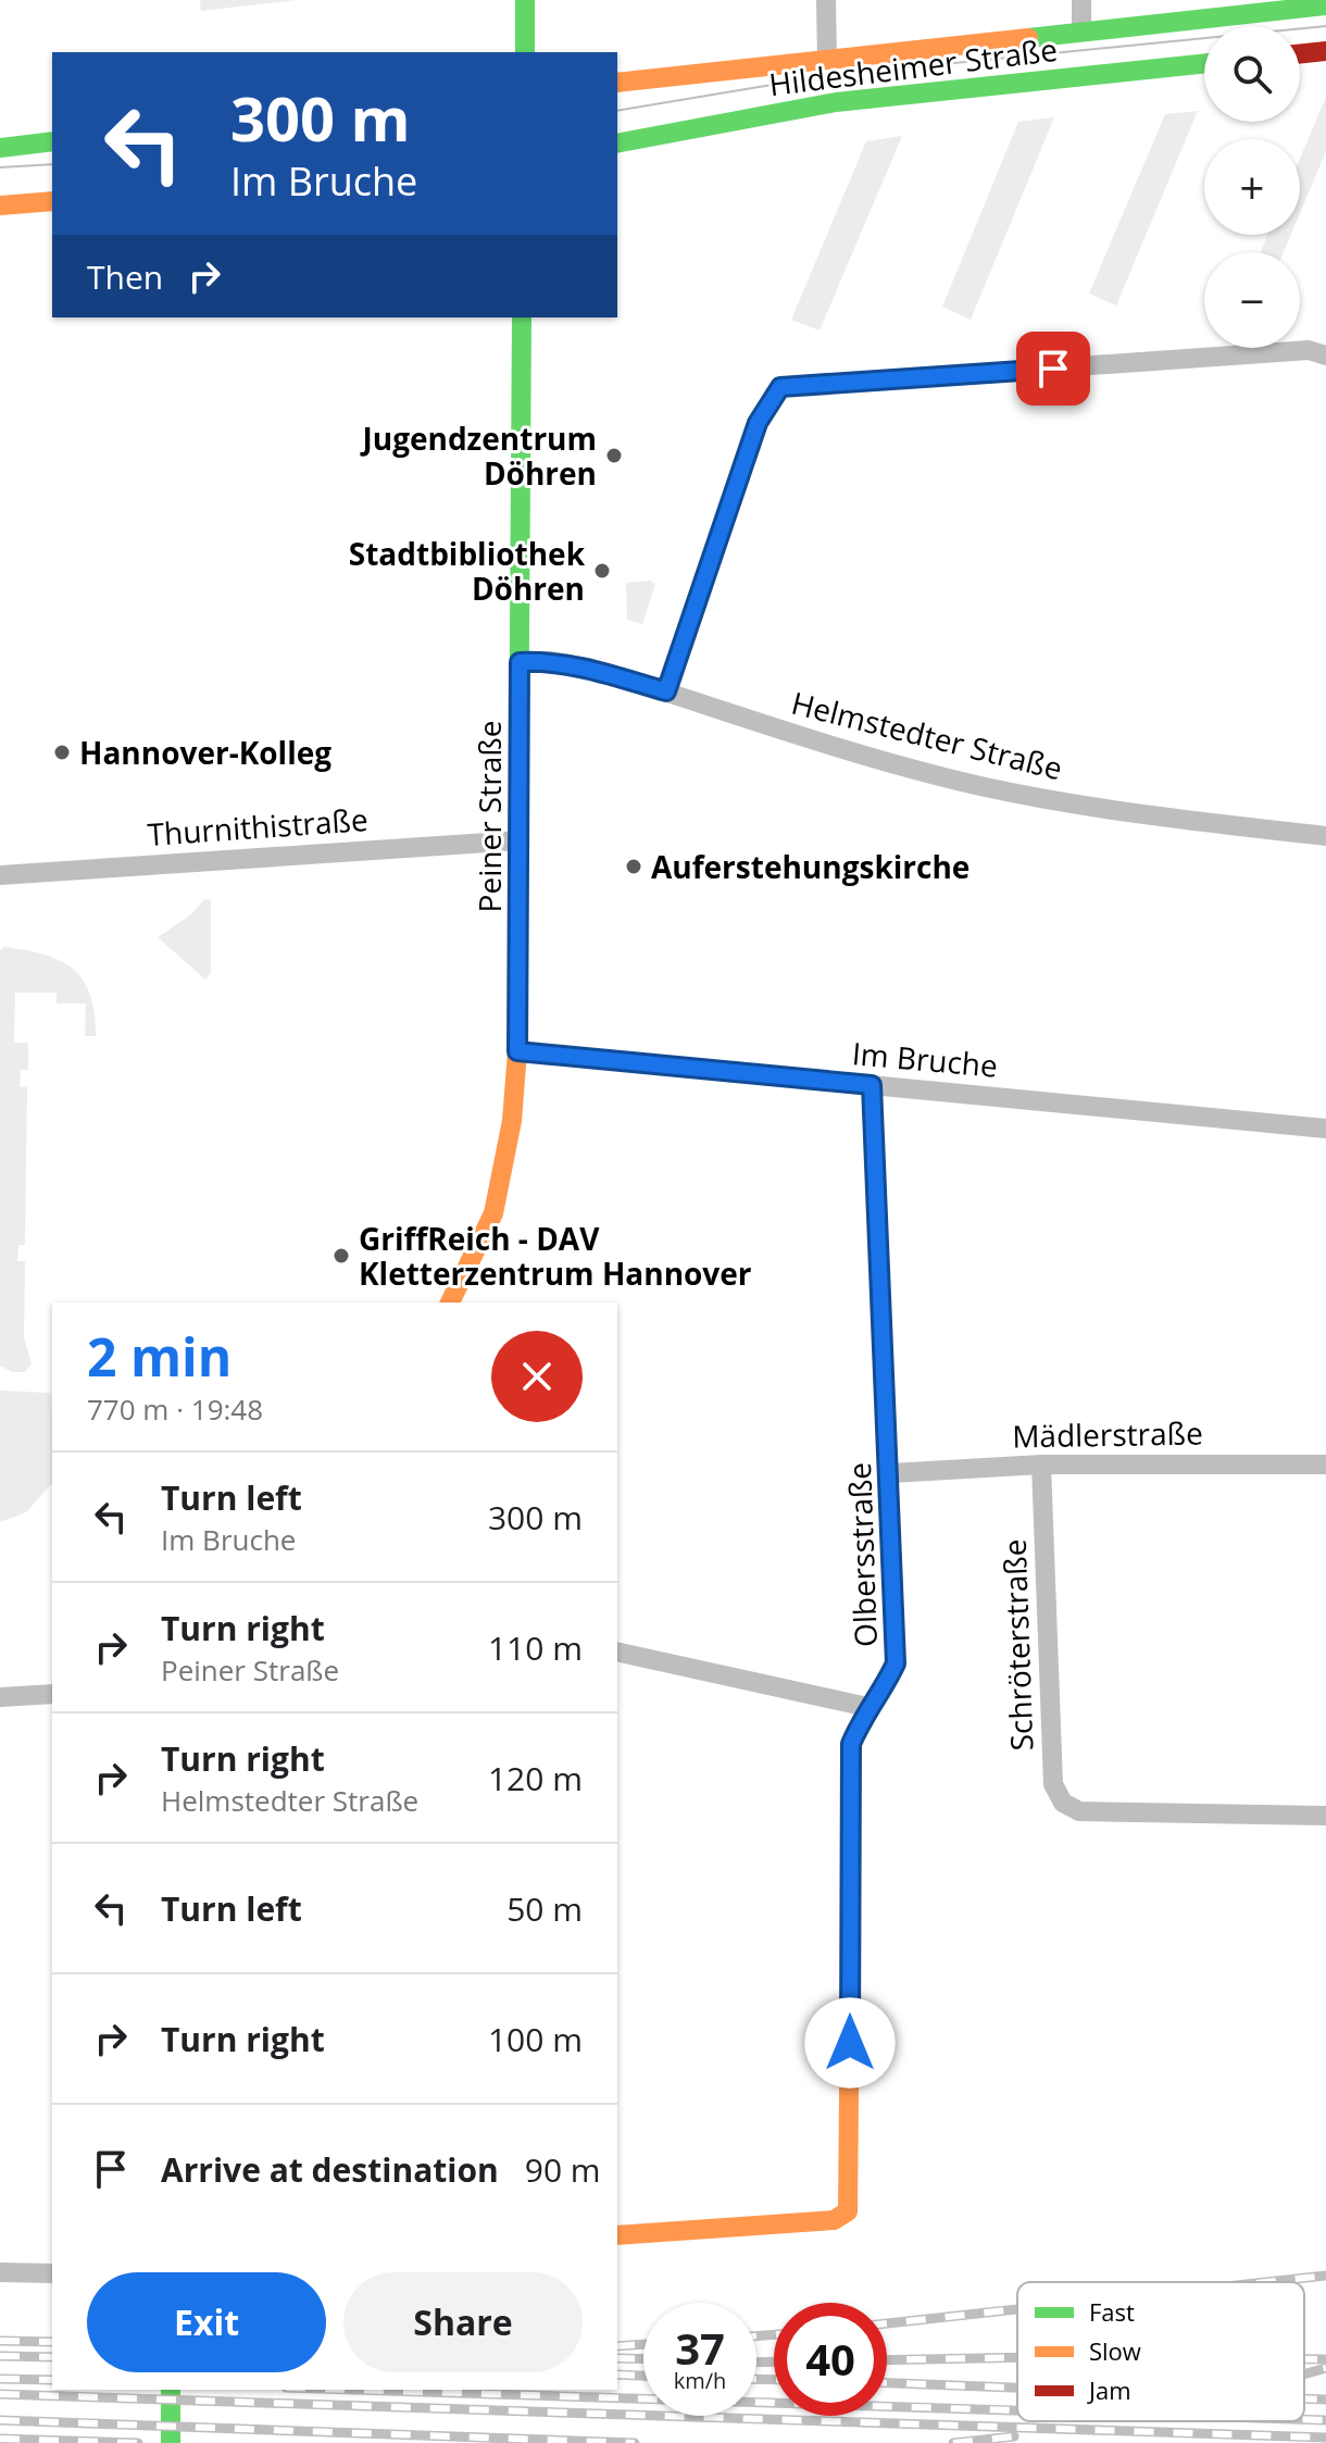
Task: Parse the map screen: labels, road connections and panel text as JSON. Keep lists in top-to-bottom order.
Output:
{
  "streets": {
    "street": [
      "Hildesheimer Straße",
      "Helmstedter Straße",
      "Peiner Straße",
      "Thurnithistraße",
      "Im Bruche",
      "Mädlerstraße",
      "Olbersstraße",
      "Schröterstraße"
    ]
  },
  "crossings": [
    ["Helmstedter Straße", "Peiner Straße"],
    ["Peiner Straße", "Thurnithistraße"],
    ["Peiner Straße", "Im Bruche"],
    ["Im Bruche", "Olbersstraße"],
    ["Mädlerstraße", "Olbersstraße"],
    ["Mädlerstraße", "Schröterstraße"]
  ],
  "places": [
    "Jugendzentrum Döhren",
    "Stadtbibliothek Döhren",
    "Hannover-Kolleg",
    "Auferstehungskirche",
    "GriffReich - DAV Kletterzentrum Hannover"
  ],
  "legend": ["Fast", "Slow", "Jam"],
  "page": {
    "map_buttons": ["+", "−"],
    "turn": ["300 m", "Im Bruche"],
    "then": "Then",
    "heading": ["2 min", "770 m · 19:48"],
    "list": [
      {
        "name": "Turn left",
        "note": "Im Bruche",
        "value": "300 m"
      },
      {
        "name": "Turn right",
        "note": "Peiner Straße",
        "value": "110 m"
      },
      {
        "name": "Turn right",
        "note": "Helmstedter Straße",
        "value": "120 m"
      },
      {
        "name": "Turn left",
        "value": "50 m"
      },
      {
        "name": "Turn right",
        "value": "100 m"
      },
      {
        "name": "Arrive at destination",
        "value": "90 m"
      }
    ],
    "buttons": ["Exit", "Share"],
    "speed": "37 km/h",
    "limit": "40"
  }
}
